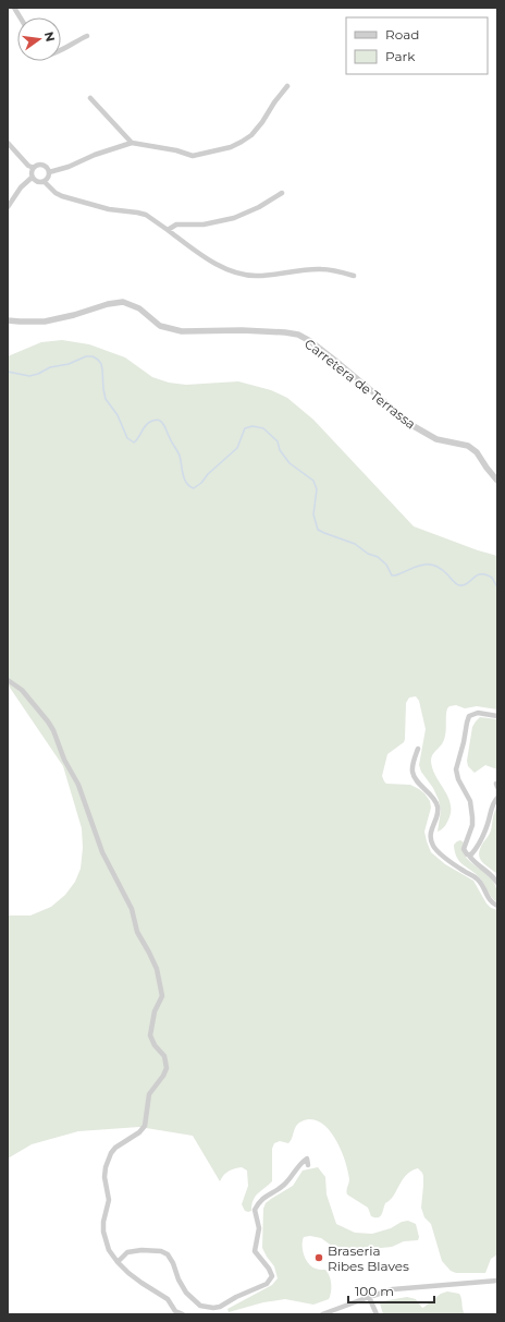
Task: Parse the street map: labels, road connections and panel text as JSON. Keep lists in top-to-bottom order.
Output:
{
  "streets": {
    "street": ["Carretera de Terrassa"]
  },
  "places": ["Braseria Ribes Blaves"],
  "legend": ["Road", "Park"],
  "scale_bar": "100 m",
  "north": "right"
}
